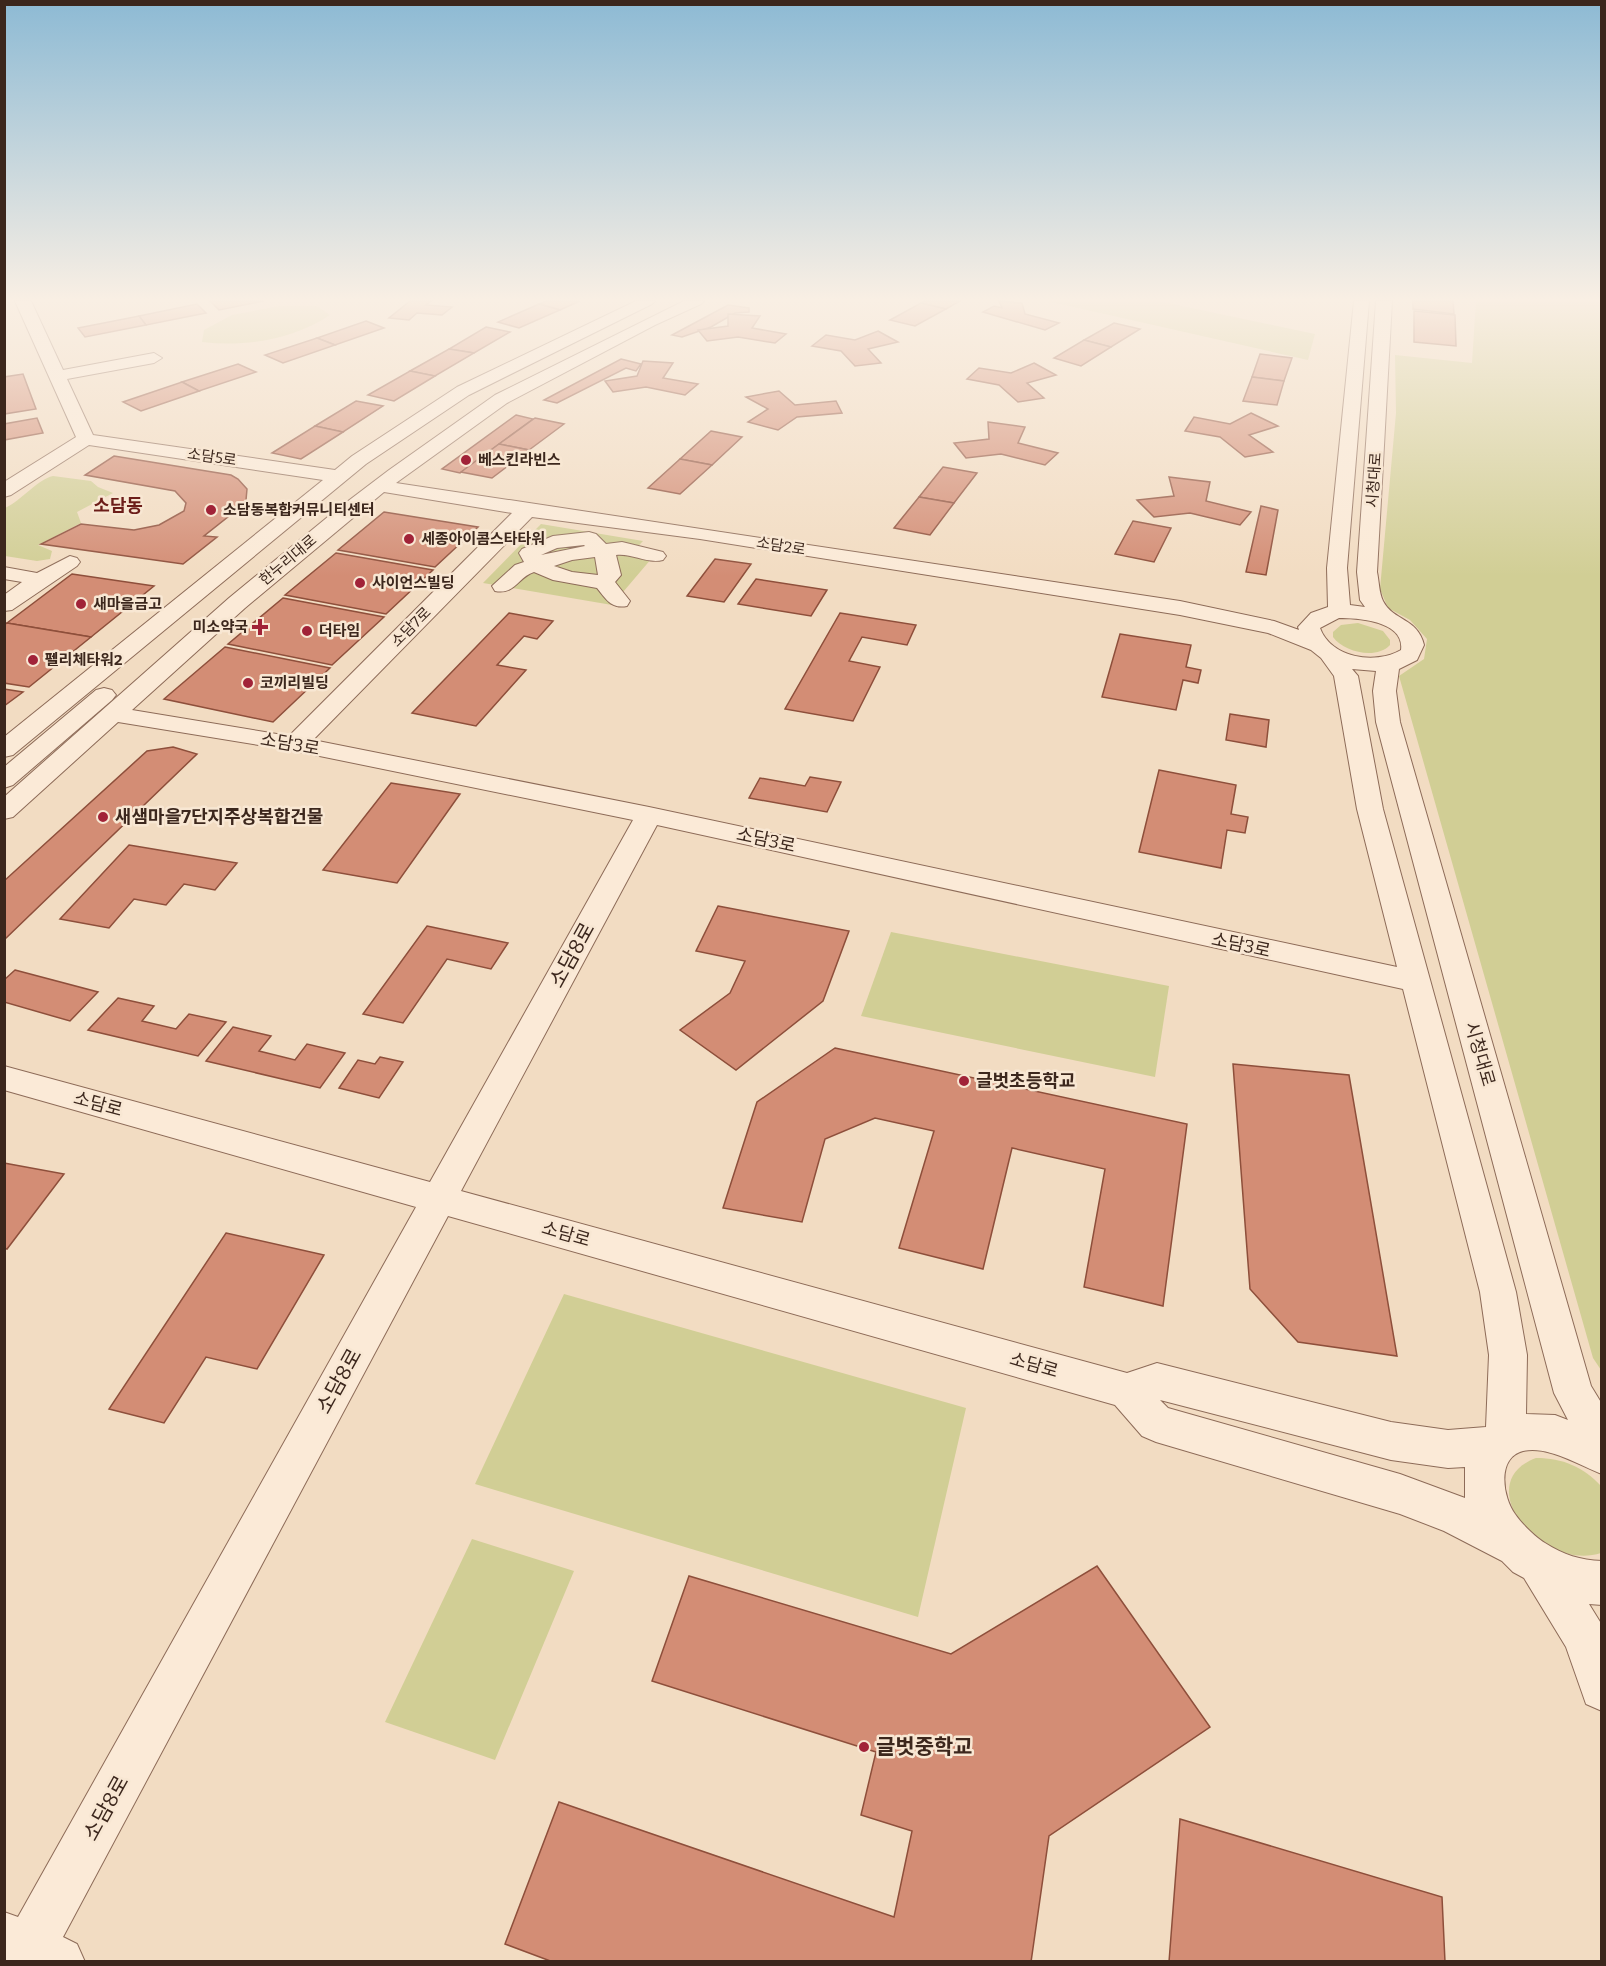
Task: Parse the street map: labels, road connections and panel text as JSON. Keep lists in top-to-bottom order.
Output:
{
  "streets": {
    "street": [
      "소담5로",
      "시청대로",
      "소담2로",
      "한누리대로",
      "소담7로",
      "소담3로",
      "소담8로",
      "소담로"
    ]
  },
  "crossings": [
    ["소담5로", "한누리대로"],
    ["소담2로", "한누리대로"],
    ["소담2로", "소담7로"],
    ["한누리대로", "소담3로"],
    ["소담7로", "소담3로"],
    ["소담3로", "소담8로"],
    ["소담8로", "소담로"]
  ],
  "districts": ["소담동"],
  "places": {
    "other": [
      "베스킨라빈스",
      "소담동복합커뮤니티센터",
      "세종아이콤스타타워",
      "사이언스빌딩",
      "새마을금고",
      "더타임",
      "펠리체타워2",
      "코끼리빌딩",
      "새샘마을7단지주상복합건물",
      "글벗초등학교",
      "글벗중학교"
    ],
    "health": ["미소약국"]
  }
}
